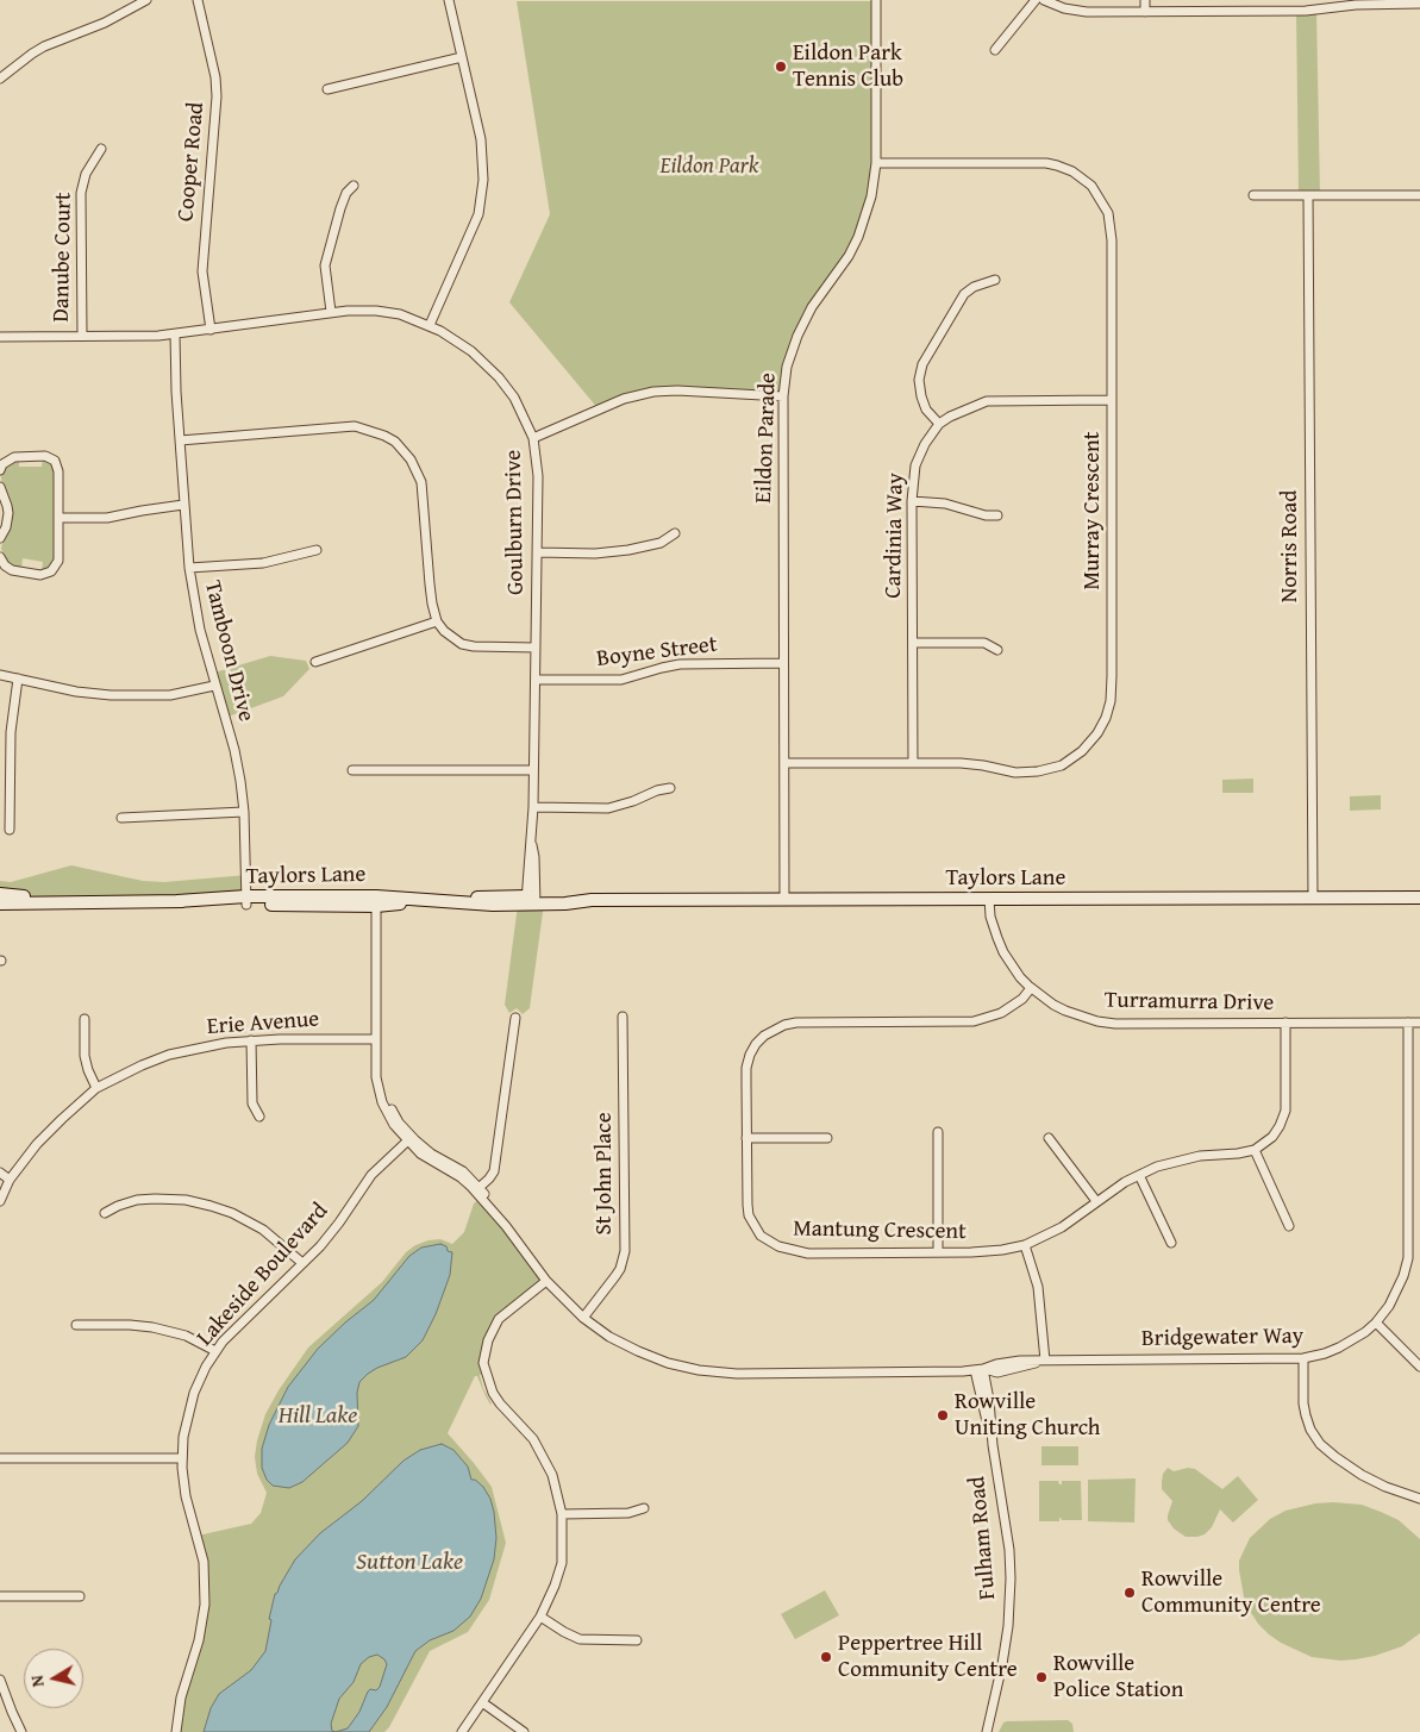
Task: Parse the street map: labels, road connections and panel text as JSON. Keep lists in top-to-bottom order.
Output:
{
  "streets": {
    "main road": ["Taylors Lane"],
    "street": [
      "Cooper Road",
      "Danube Court",
      "Eildon Parade",
      "Murray Crescent",
      "Goulburn Drive",
      "Cardinia Way",
      "Norris Road",
      "Tamboon Drive",
      "Boyne Street",
      "Turramurra Drive",
      "Erie Avenue",
      "St John Place",
      "Mantung Crescent",
      "Lakeside Boulevard",
      "Bridgewater Way",
      "Fulham Road"
    ]
  },
  "crossings": [
    ["Cooper Road", "Goulburn Drive"],
    ["Danube Court", "Goulburn Drive"],
    ["Eildon Parade", "Murray Crescent"],
    ["Eildon Parade", "Boyne Street"],
    ["Eildon Parade", "Taylors Lane"],
    ["Murray Crescent", "Cardinia Way"],
    ["Goulburn Drive", "Tamboon Drive"],
    ["Goulburn Drive", "Boyne Street"],
    ["Goulburn Drive", "Taylors Lane"],
    ["Norris Road", "Taylors Lane"],
    ["Tamboon Drive", "Taylors Lane"],
    ["Taylors Lane", "Turramurra Drive"],
    ["Taylors Lane", "Bridgewater Way"],
    ["Turramurra Drive", "Mantung Crescent"],
    ["Turramurra Drive", "Bridgewater Way"],
    ["Erie Avenue", "Bridgewater Way"],
    ["St John Place", "Bridgewater Way"],
    ["Lakeside Boulevard", "Bridgewater Way"],
    ["Bridgewater Way", "Fulham Road"]
  ],
  "water": ["Hill Lake", "Sutton Lake"],
  "parks": ["Eildon Park"],
  "places": [
    "Eildon Park Tennis Club",
    "Rowville Uniting Church",
    "Rowville Community Centre",
    "Peppertree Hill Community Centre",
    "Rowville Police Station"
  ],
  "north": "left"
}
